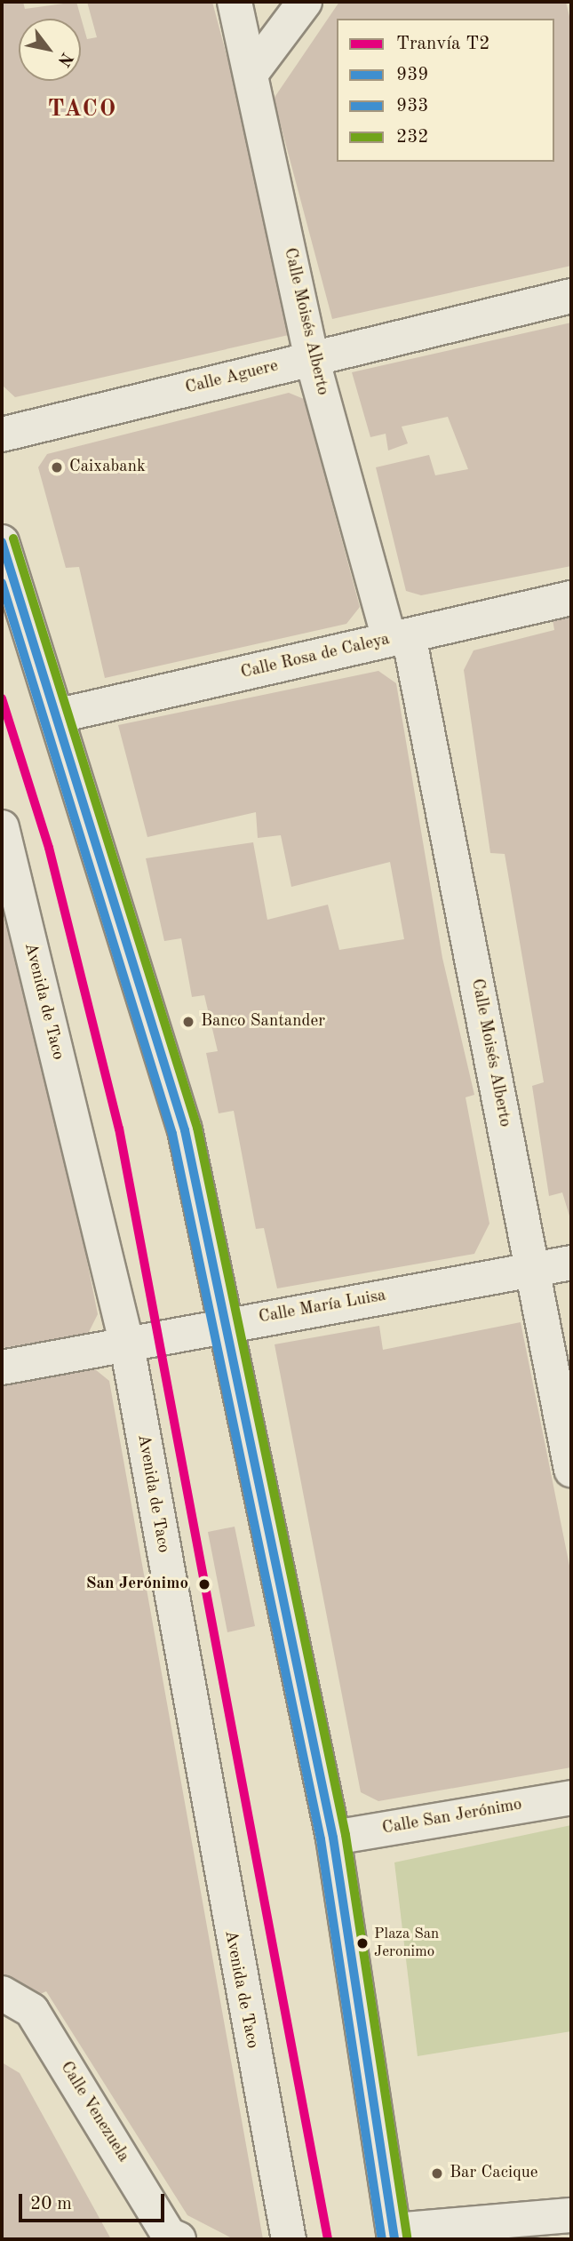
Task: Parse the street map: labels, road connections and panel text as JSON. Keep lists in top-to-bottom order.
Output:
{
  "streets": {
    "street": [
      "Calle Moisés Alberto",
      "Calle Aguere",
      "Calle Rosa de Caleya",
      "Avenida de Taco",
      "Calle María Luisa",
      "Calle San Jerónimo",
      "Calle Venezuela"
    ]
  },
  "crossings": [
    ["Calle Moisés Alberto", "Calle Aguere"],
    ["Calle Moisés Alberto", "Calle Rosa de Caleya"],
    ["Calle Moisés Alberto", "Calle María Luisa"],
    ["Avenida de Taco", "Calle María Luisa"]
  ],
  "districts": ["TACO"],
  "places": [
    "Caixabank",
    "Banco Santander",
    "San Jerónimo",
    "Plaza San Jeronimo",
    "Bar Cacique"
  ],
  "lines": [
    "transit line 232",
    "transit line 939",
    "transit line 933",
    "tram line T2"
  ],
  "legend": [
    "Tranvía T2",
    "939",
    "933",
    "232"
  ],
  "scale_bar": "20 m",
  "north": "bottom right"
}
